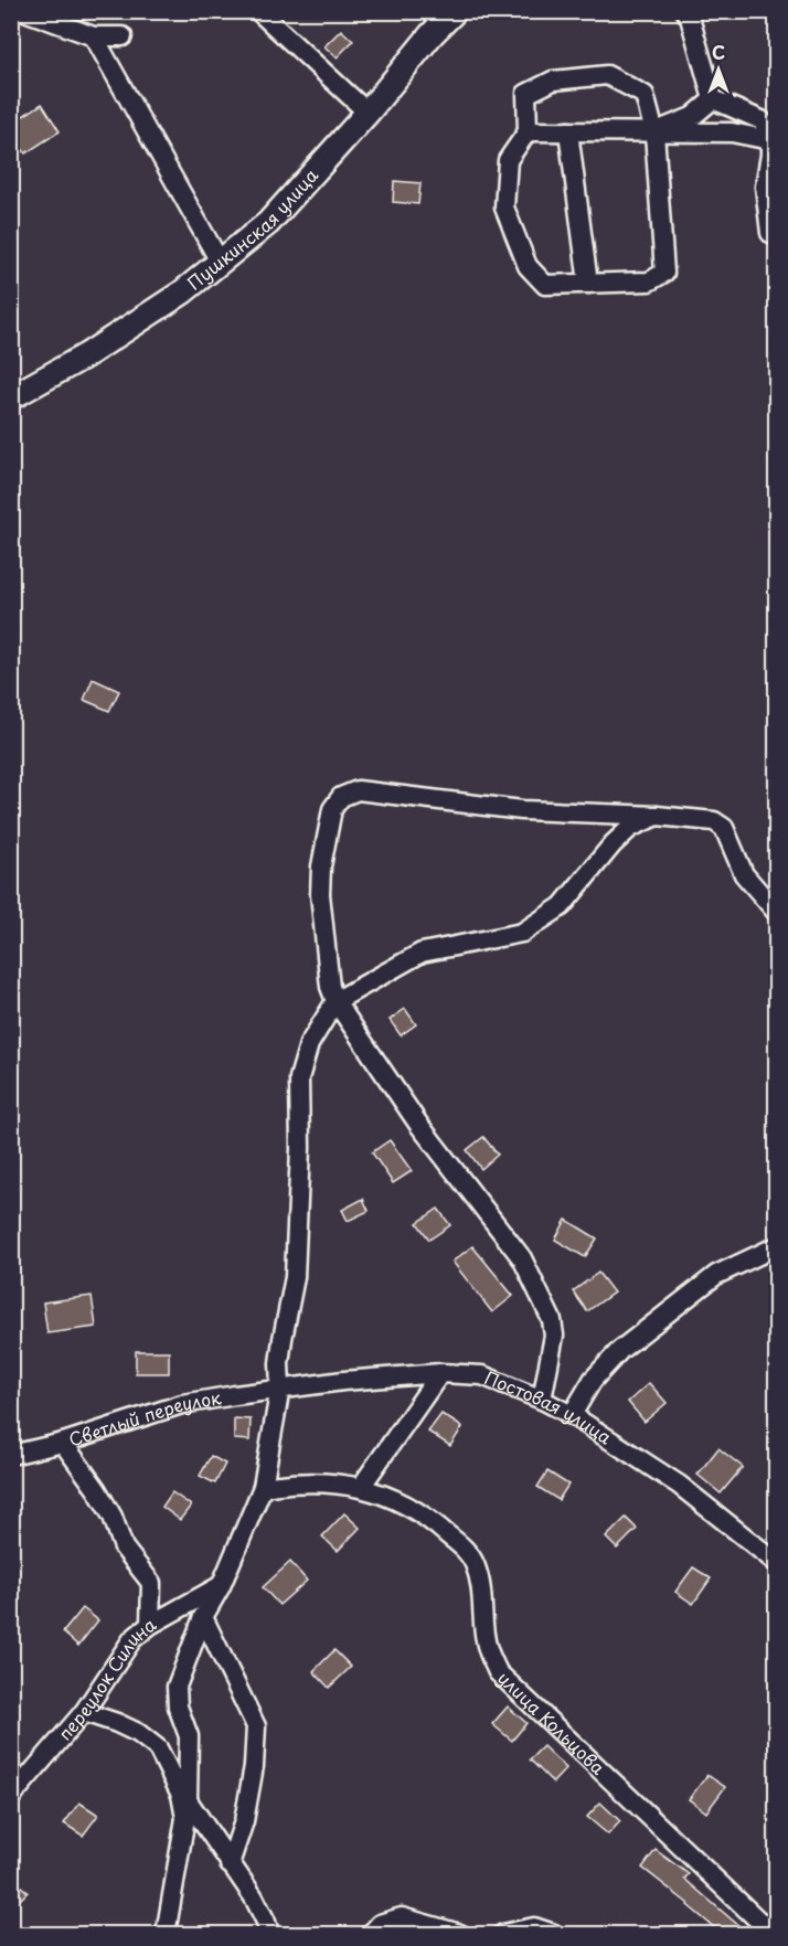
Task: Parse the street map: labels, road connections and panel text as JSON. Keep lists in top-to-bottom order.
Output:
{
  "streets": {
    "main road": ["Пушкинская улица"],
    "street": [
      "Постовая улица",
      "Светлый переулок",
      "переулок Силина",
      "улица Кольцова"
    ]
  },
  "crossings": [
    ["Постовая улица", "Светлый переулок"]
  ],
  "north": "top"
}
